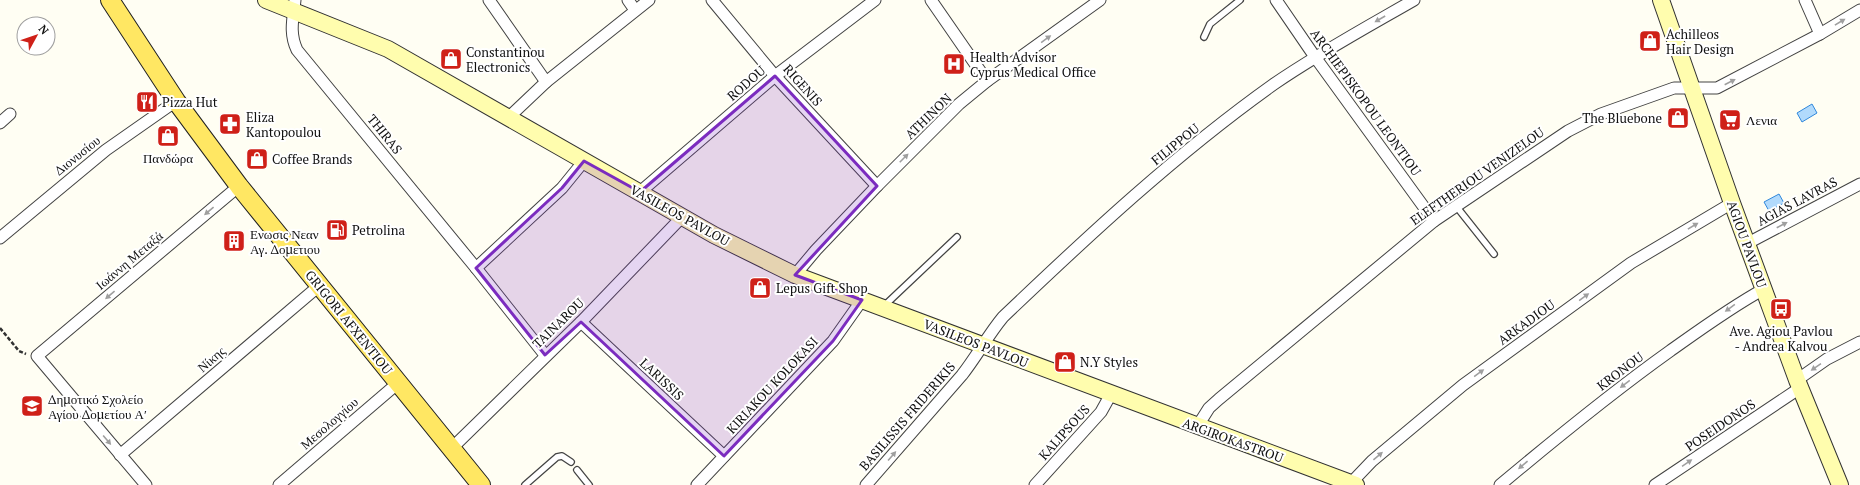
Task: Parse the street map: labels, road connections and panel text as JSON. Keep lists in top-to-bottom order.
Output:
{
  "streets": {
    "main road": ["GRIGORI AFXENTIOU"],
    "street": [
      "RODOU",
      "RIGENIS",
      "ARCHIEPISKOPOU LEONTIOU",
      "ATHINON",
      "THIRAS",
      "FILIPPOU",
      "Διονυσίου",
      "ELEFTHERIOU VENIZELOU",
      "AGIAS LAVRAS",
      "VASILEOS PAVLOU",
      "AGIOU PAVLOU",
      "Ιωάννη Μεταξά",
      "ARKADIOU",
      "TAINAROU",
      "Νίκης",
      "KRONOU",
      "LARISSIS",
      "KIRIAKOU KOLOKASI",
      "BASILISSIS FRIDERIKIS",
      "Μεσολογγίου",
      "POSEIDONOS",
      "KALIPSOUS",
      "ARGIROKASTROU"
    ]
  },
  "crossings": [
    ["RODOU", "RIGENIS"],
    ["RODOU", "VASILEOS PAVLOU"],
    ["RIGENIS", "ATHINON"],
    ["ARCHIEPISKOPOU LEONTIOU", "FILIPPOU"],
    ["ARCHIEPISKOPOU LEONTIOU", "ELEFTHERIOU VENIZELOU"],
    ["ATHINON", "VASILEOS PAVLOU"],
    ["THIRAS", "VASILEOS PAVLOU"],
    ["THIRAS", "TAINAROU"],
    ["FILIPPOU", "VASILEOS PAVLOU"],
    ["FILIPPOU", "BASILISSIS FRIDERIKIS"],
    ["Διονυσίου", "GRIGORI AFXENTIOU"],
    ["ELEFTHERIOU VENIZELOU", "AGIOU PAVLOU"],
    ["ELEFTHERIOU VENIZELOU", "ARGIROKASTROU"],
    ["AGIAS LAVRAS", "AGIOU PAVLOU"],
    ["VASILEOS PAVLOU", "TAINAROU"],
    ["VASILEOS PAVLOU", "KIRIAKOU KOLOKASI"],
    ["VASILEOS PAVLOU", "BASILISSIS FRIDERIKIS"],
    ["VASILEOS PAVLOU", "KALIPSOUS"],
    ["VASILEOS PAVLOU", "ARGIROKASTROU"],
    ["AGIOU PAVLOU", "ARKADIOU"],
    ["AGIOU PAVLOU", "KRONOU"],
    ["AGIOU PAVLOU", "POSEIDONOS"],
    ["Ιωάννη Μεταξά", "GRIGORI AFXENTIOU"],
    ["GRIGORI AFXENTIOU", "TAINAROU"],
    ["GRIGORI AFXENTIOU", "Νίκης"],
    ["GRIGORI AFXENTIOU", "Μεσολογγίου"],
    ["ARKADIOU", "ARGIROKASTROU"],
    ["TAINAROU", "LARISSIS"],
    ["LARISSIS", "KIRIAKOU KOLOKASI"],
    ["KALIPSOUS", "ARGIROKASTROU"]
  ],
  "one_way": [
    "ATHINON",
    "AGIAS LAVRAS",
    "Ιωάννη Μεταξά",
    "ARKADIOU",
    "KRONOU",
    "BASILISSIS FRIDERIKIS"
  ],
  "places": {
    "shop": [
      "Achilleos Hair Design",
      "Constantinou Electronics",
      "The Bluebone",
      "Πανδώρα",
      "Coffee Brands",
      "Lepus Gift Shop",
      "N.Y Styles"
    ],
    "hospital": ["Health Advisor Cyprus Medical Office"],
    "restaurant": ["Pizza Hut"],
    "supermarket": ["Λενια"],
    "pharmacy": ["Eliza Kantopoulou"],
    "fuel station": ["Petrolina"],
    "building": ["Ενωσις Νεαν Αγ. Δομετιου"],
    "bus stop": ["Ave. Agiou Pavlou - Andrea Kalvou"],
    "school or university": ["Δημοτικό Σχολείο Αγίου Δομετίου Αʹ"]
  },
  "north": "top right"
}
